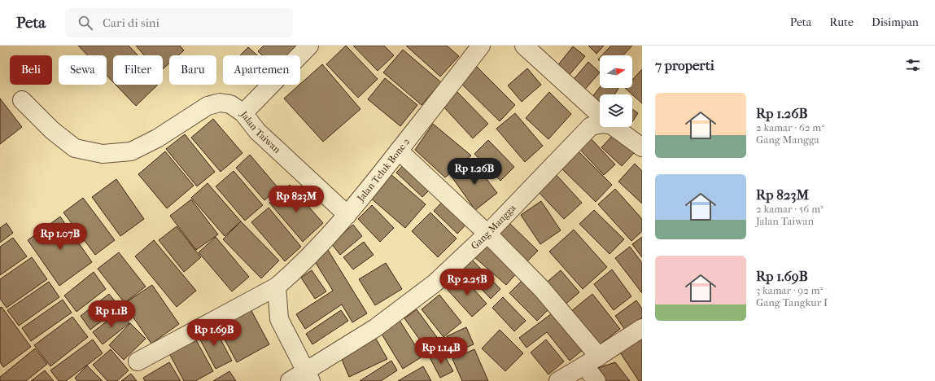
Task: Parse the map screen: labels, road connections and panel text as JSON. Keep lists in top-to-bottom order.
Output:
{
  "streets": {
    "street": ["Jalan Taiwan", "Jalan Teluk Bone 2", "Gang Mangga"]
  },
  "crossings": [
    ["Jalan Taiwan", "Jalan Teluk Bone 2"]
  ],
  "north": "right",
  "page": {
    "header": "Peta",
    "search": "Cari di sini",
    "nav": ["Peta", "Rute", "Disimpan"],
    "heading": "7 properti",
    "chip": [
      "Beli",
      "Sewa",
      "Filter",
      "Baru",
      "Apartemen"
    ],
    "list": [
      {
        "name": "Rp 1.26B",
        "note": "2 kamar · 62 m² · Gang Mangga"
      },
      {
        "name": "Rp 823M",
        "note": "2 kamar · 56 m² · Jalan Taiwan"
      },
      {
        "name": "Rp 1.69B",
        "note": "3 kamar · 92 m² · Gang Tangkur I"
      }
    ],
    "price": [
      "Rp 1.26B",
      "Rp 823M",
      "Rp 1.07B",
      "Rp 2.25B",
      "Rp 1.1B",
      "Rp 1.69B",
      "Rp 1.14B"
    ]
  }
}
